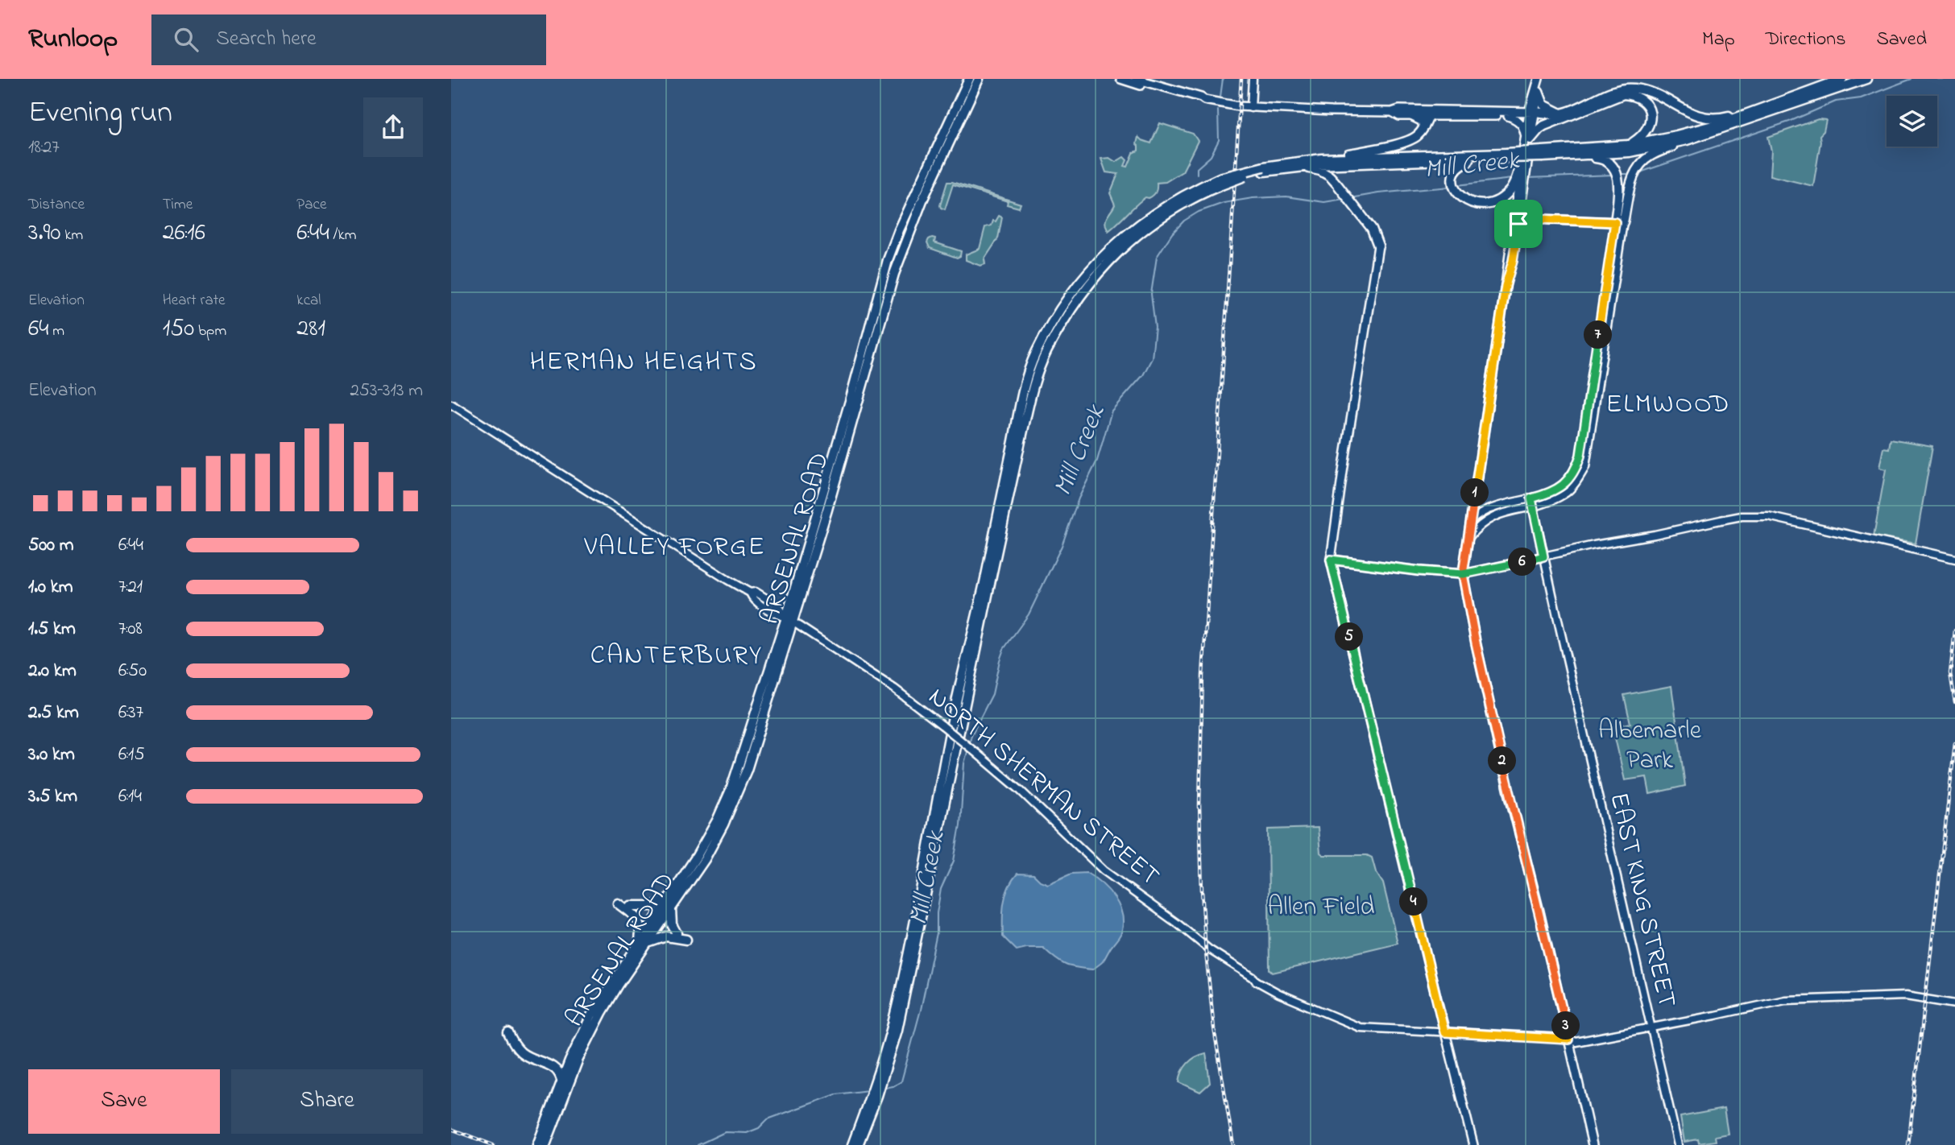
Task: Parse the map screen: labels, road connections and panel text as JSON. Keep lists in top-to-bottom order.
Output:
{
  "streets": {
    "highway": ["ARSENAL ROAD"],
    "main road": ["NORTH SHERMAN STREET", "EAST KING STREET"]
  },
  "crossings": [
    ["ARSENAL ROAD", "NORTH SHERMAN STREET"],
    ["NORTH SHERMAN STREET", "EAST KING STREET"]
  ],
  "districts": [
    "HERMAN HEIGHTS",
    "ELMWOOD",
    "VALLEY FORGE",
    "CANTERBURY"
  ],
  "water": ["Mill Creek"],
  "parks": ["Albemarle Park", "Allen Field"],
  "page": {
    "header": "Runloop",
    "search": "Search here",
    "nav": ["Map", "Directions", "Saved"],
    "heading": ["Evening run", "18:27"],
    "stats": [
      ["Distance", "3.90 km"],
      ["Time", "26:16"],
      ["Pace", "6:44 /km"],
      ["Elevation", "64 m"],
      ["Heart rate", "150 bpm"],
      ["kcal", "281"]
    ],
    "pins": [
      "7",
      "1",
      "6",
      "5",
      "2",
      "4",
      "3"
    ],
    "chart": ["Elevation", "253–313 m"],
    "list": [
      {
        "name": "500 m",
        "note": "6:44"
      },
      {
        "name": "1.0 km",
        "note": "7:21"
      },
      {
        "name": "1.5 km",
        "note": "7:08"
      },
      {
        "name": "2.0 km",
        "note": "6:50"
      },
      {
        "name": "2.5 km",
        "note": "6:37"
      },
      {
        "name": "3.0 km",
        "note": "6:15"
      },
      {
        "name": "3.5 km",
        "note": "6:14"
      }
    ],
    "buttons": ["Save", "Share"]
  }
}
